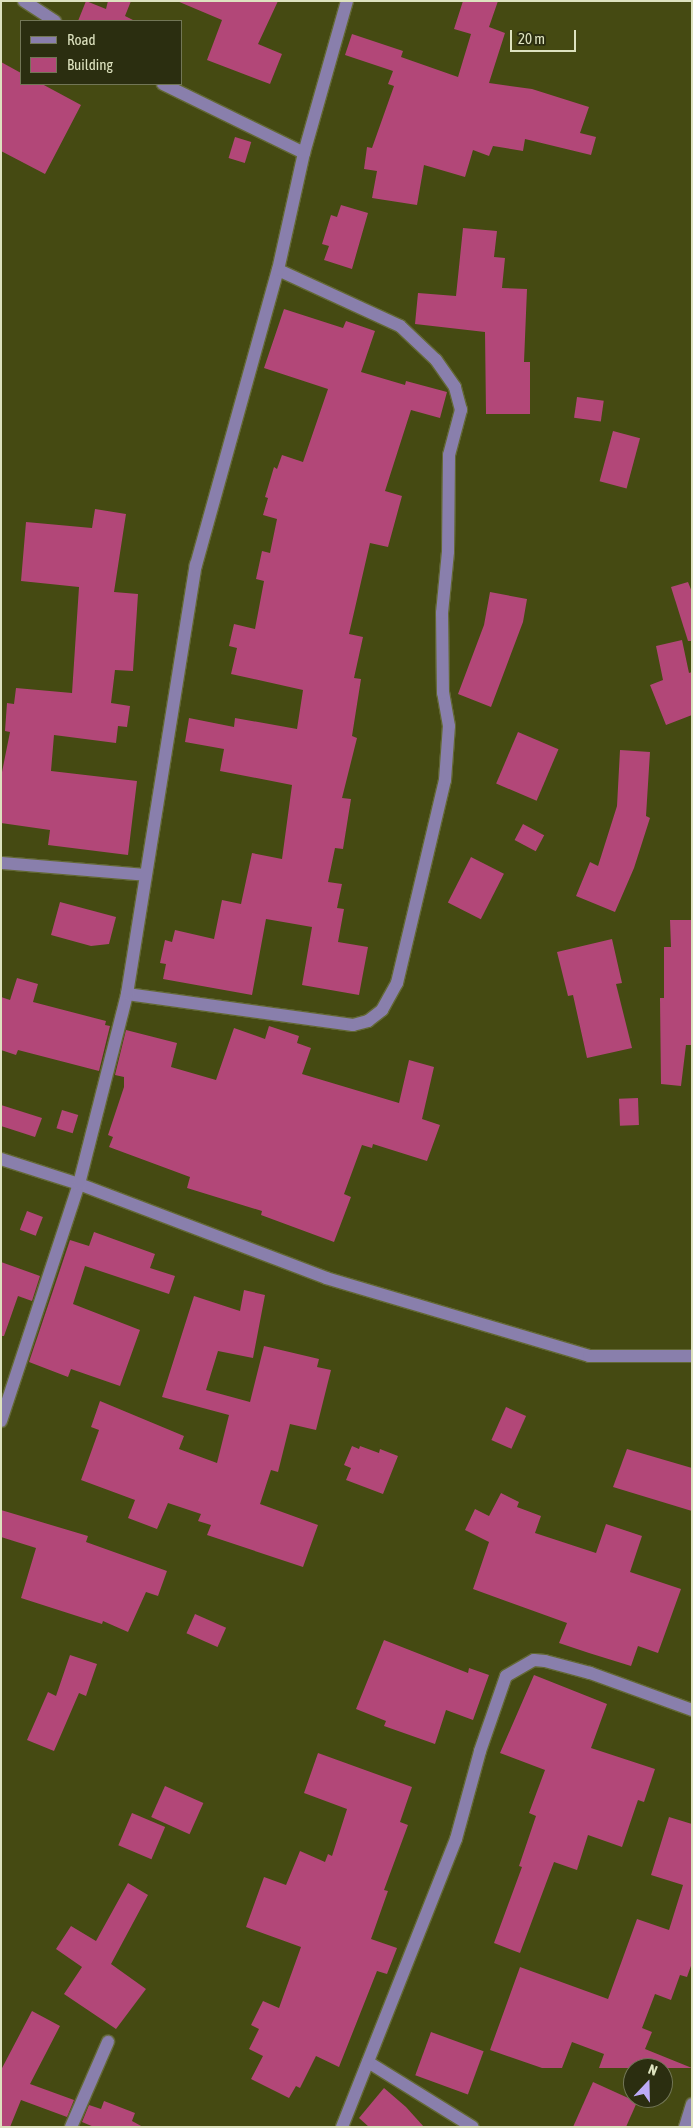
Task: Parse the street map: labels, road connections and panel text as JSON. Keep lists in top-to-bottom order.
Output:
{
  "legend": ["Road", "Building"],
  "scale_bar": "20 m",
  "north": "top"
}
